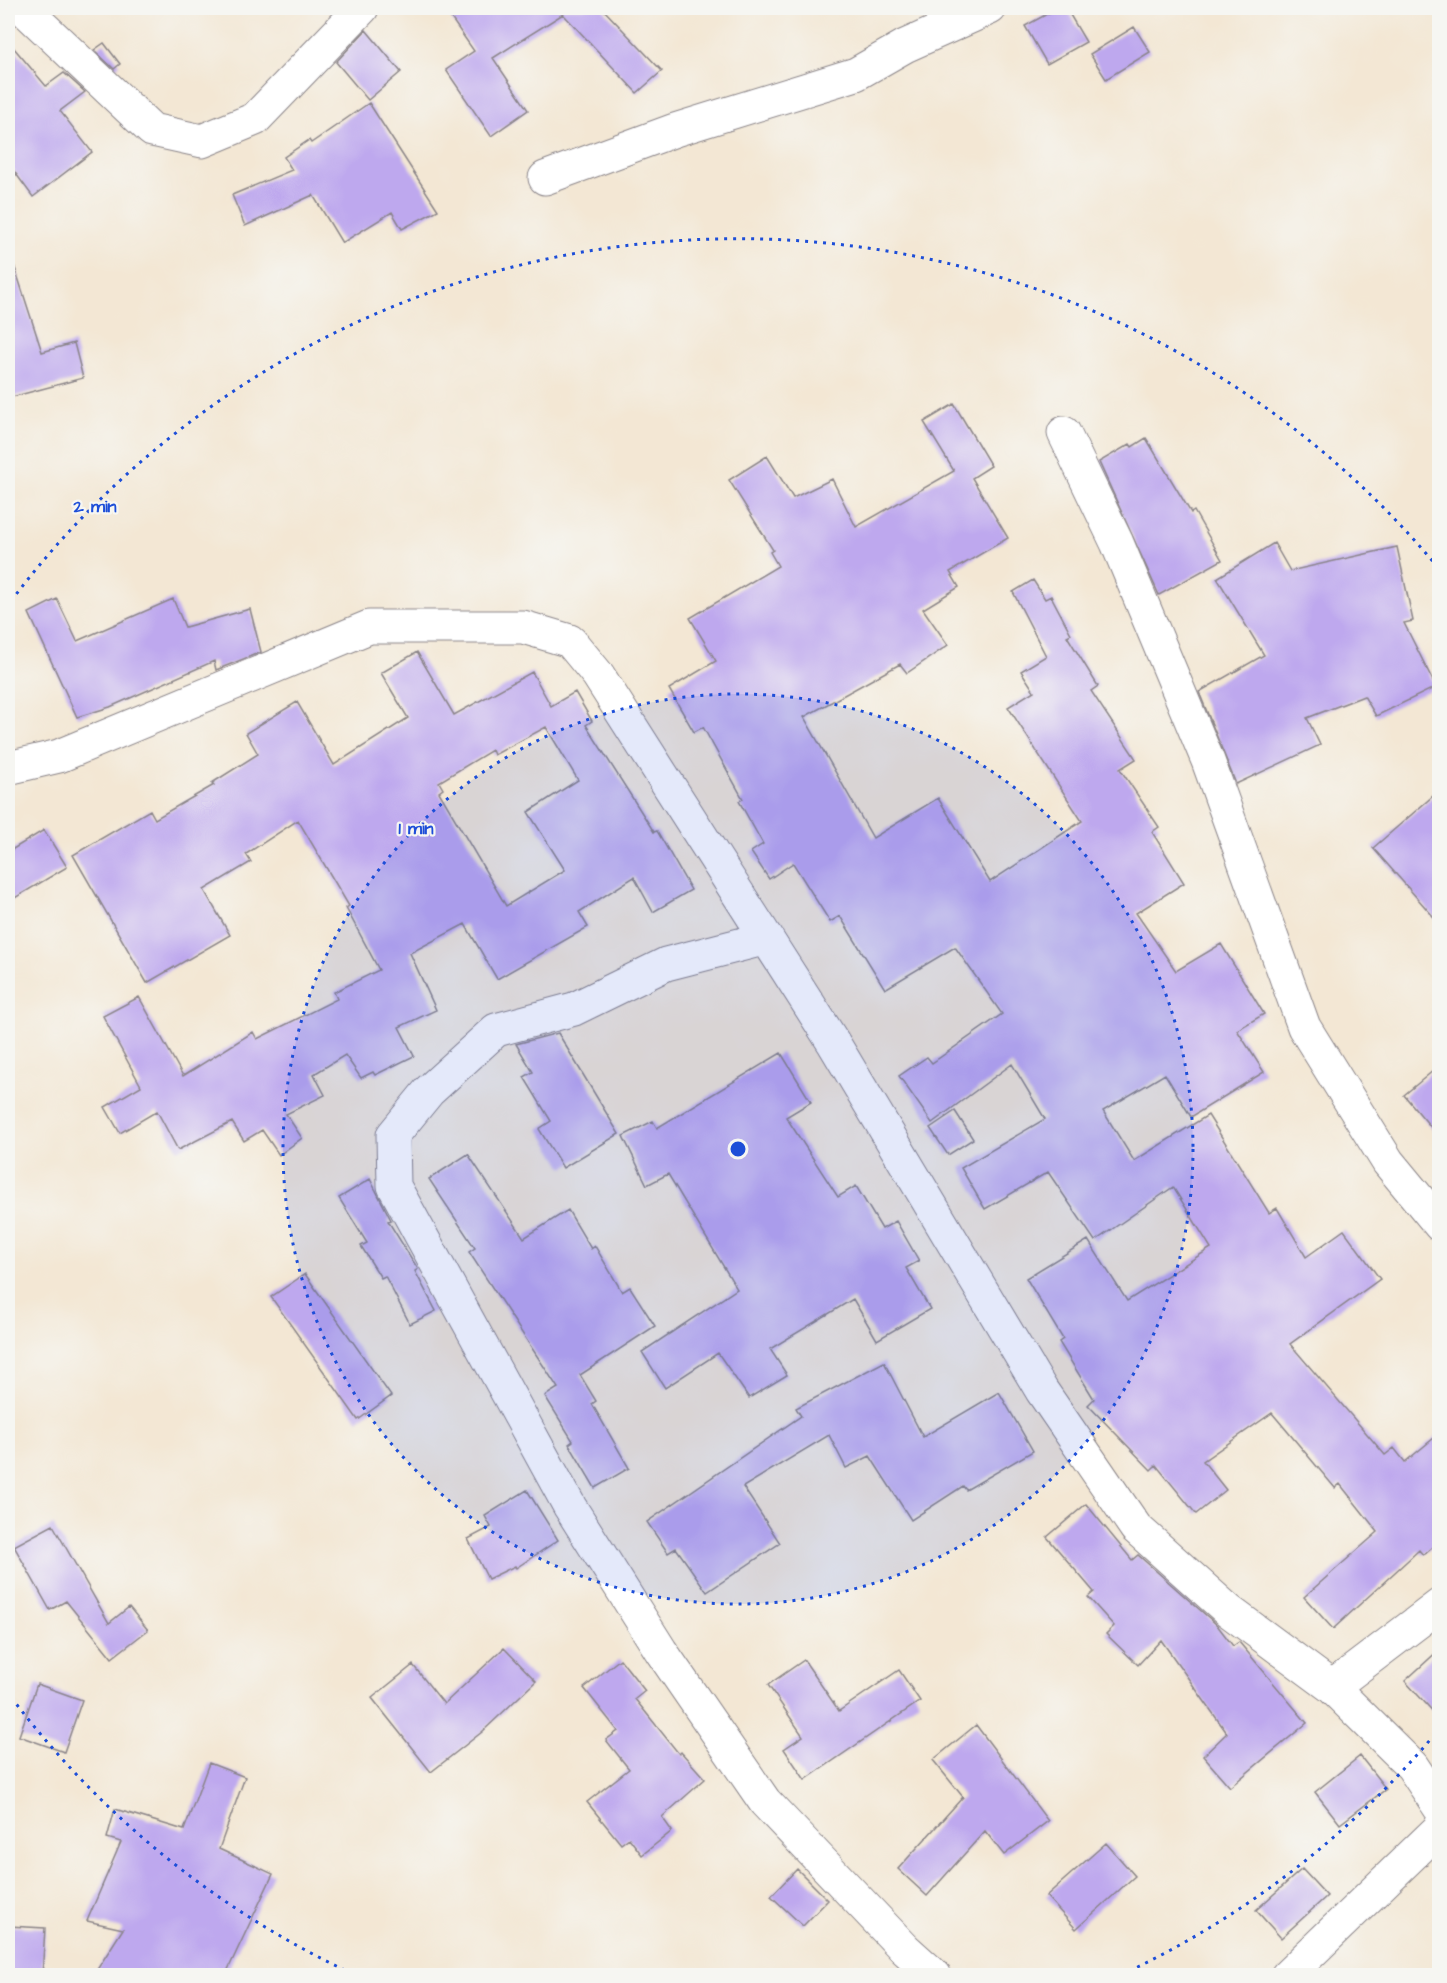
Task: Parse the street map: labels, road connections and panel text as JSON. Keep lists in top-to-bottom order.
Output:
{
  "rings": ["2 min", "1 min"]
}
